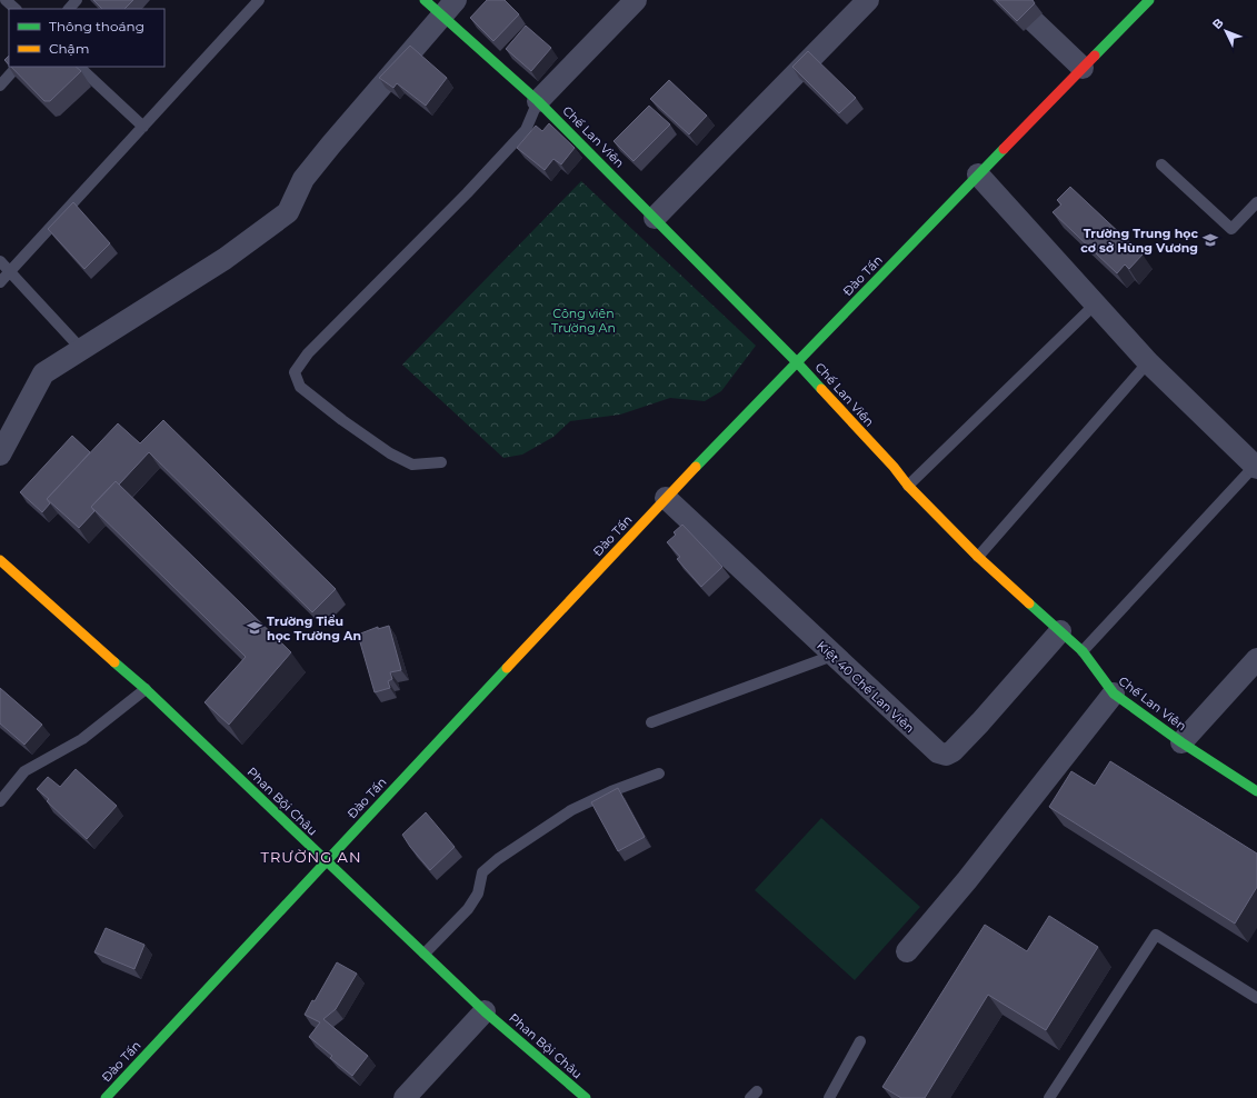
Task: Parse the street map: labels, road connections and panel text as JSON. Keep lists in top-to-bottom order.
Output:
{
  "streets": {
    "street": [
      "Chế Lan Viên",
      "Đào Tấn",
      "Kiệt 40 Chế Lan Viên",
      "Phan Bội Châu"
    ]
  },
  "crossings": [
    ["Chế Lan Viên", "Đào Tấn"],
    ["Chế Lan Viên", "Kiệt 40 Chế Lan Viên"],
    ["Đào Tấn", "Kiệt 40 Chế Lan Viên"],
    ["Đào Tấn", "Phan Bội Châu"]
  ],
  "districts": ["TRƯỜNG AN"],
  "parks": ["Công viên Trường An"],
  "places": {
    "school or university": ["Trường Trung học cơ sở Hùng Vương", "Trường Tiểu học Trường An"]
  },
  "legend": ["Thông thoáng", "Chậm"],
  "north": "top left"
}
